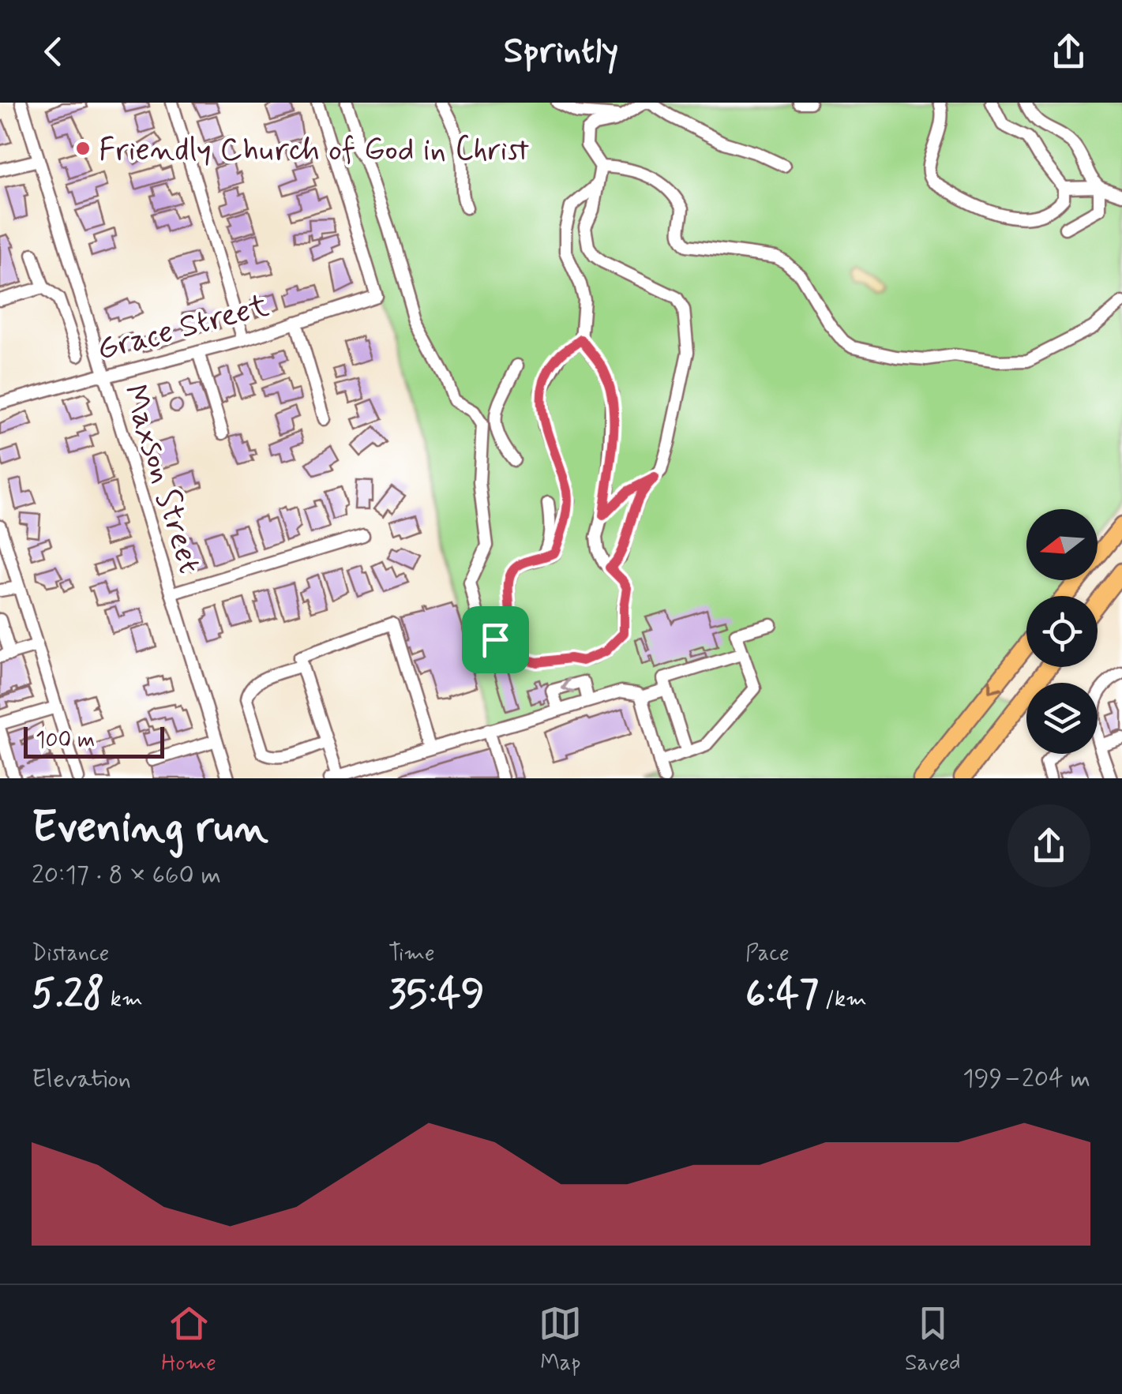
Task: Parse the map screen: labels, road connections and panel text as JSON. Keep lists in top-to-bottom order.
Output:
{
  "streets": {
    "street": ["Grace Street", "Maxson Street"]
  },
  "crossings": [
    ["Grace Street", "Maxson Street"]
  ],
  "places": ["Friendly Church of God in Christ"],
  "scale_bar": "100 m",
  "north": "left",
  "page": {
    "header": "Sprintly",
    "scale": "100 m",
    "heading": ["Evening run", "20:17 · 8 × 660 m"],
    "stats": [
      ["Distance", "5.28 km"],
      ["Time", "35:49"],
      ["Pace", "6:47 /km"]
    ],
    "chart": ["Elevation", "199–204 m"],
    "tabs": ["Home", "Map", "Saved"]
  }
}
